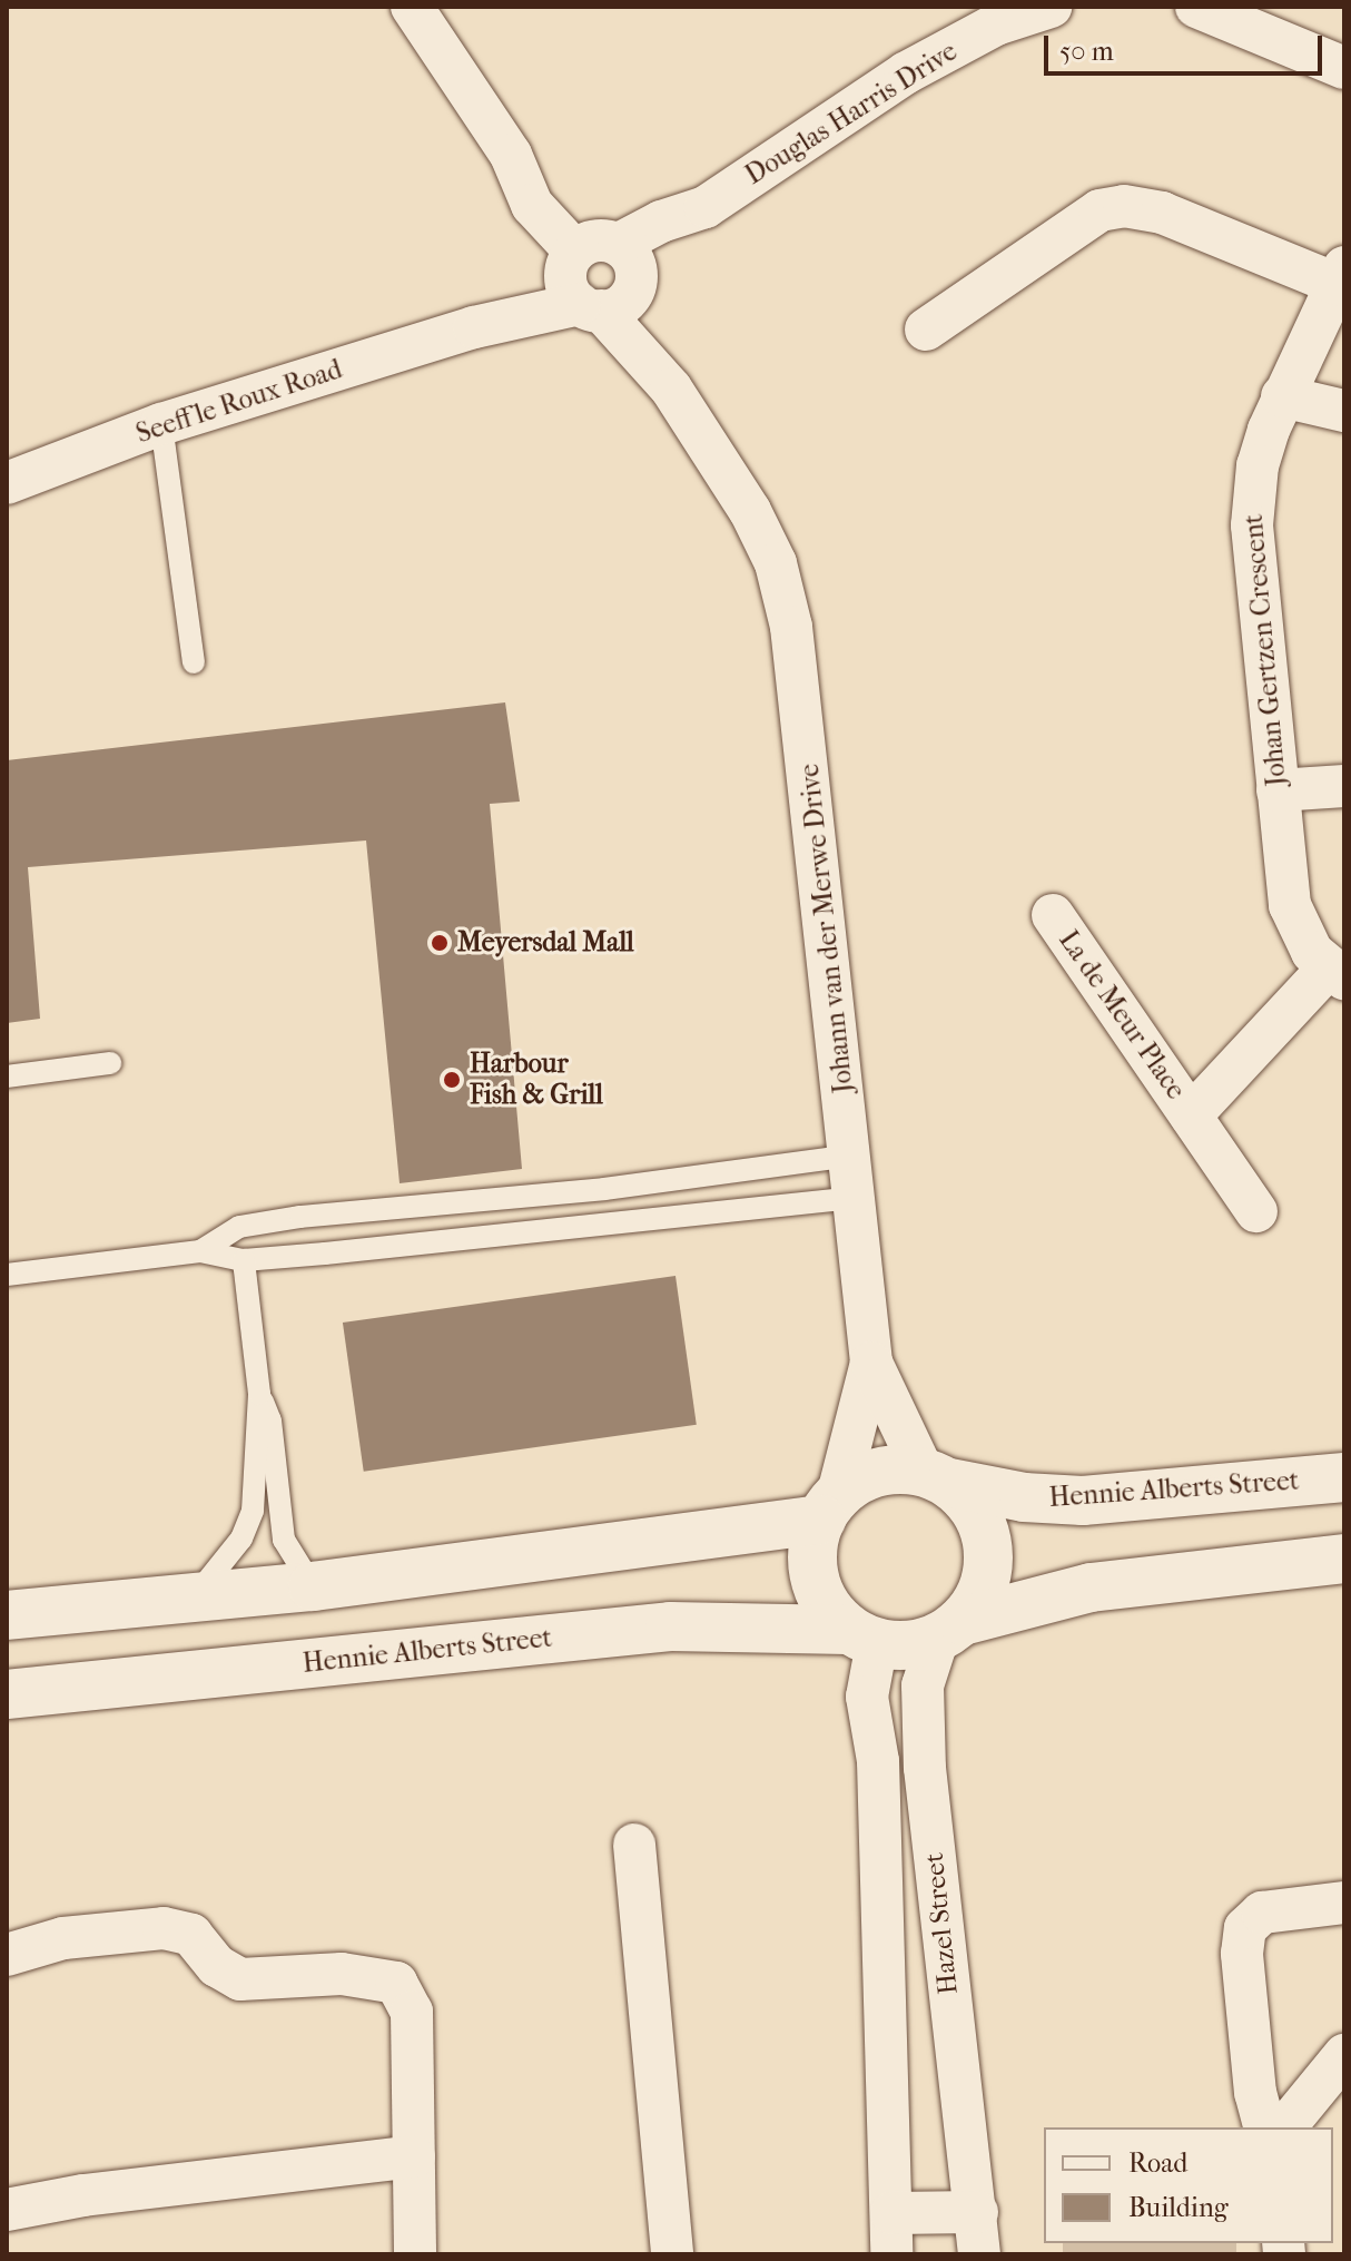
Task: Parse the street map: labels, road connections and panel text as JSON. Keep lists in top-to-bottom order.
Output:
{
  "streets": {
    "street": [
      "Douglas Harris Drive",
      "Seeff le Roux Road",
      "Johan Gertzen Crescent",
      "Johann van der Merwe Drive",
      "La de Meur Place",
      "Hennie Alberts Street",
      "Hazel Street"
    ]
  },
  "crossings": [
    ["Douglas Harris Drive", "Seeff le Roux Road"],
    ["Douglas Harris Drive", "Johann van der Merwe Drive"],
    ["Seeff le Roux Road", "Johann van der Merwe Drive"],
    ["Johan Gertzen Crescent", "La de Meur Place"],
    ["Johann van der Merwe Drive", "Hennie Alberts Street"],
    ["Johann van der Merwe Drive", "Hazel Street"],
    ["Hennie Alberts Street", "Hazel Street"]
  ],
  "places": ["Meyersdal Mall", "Harbour Fish & Grill"],
  "legend": ["Road", "Building"],
  "scale_bar": "50 m"
}
